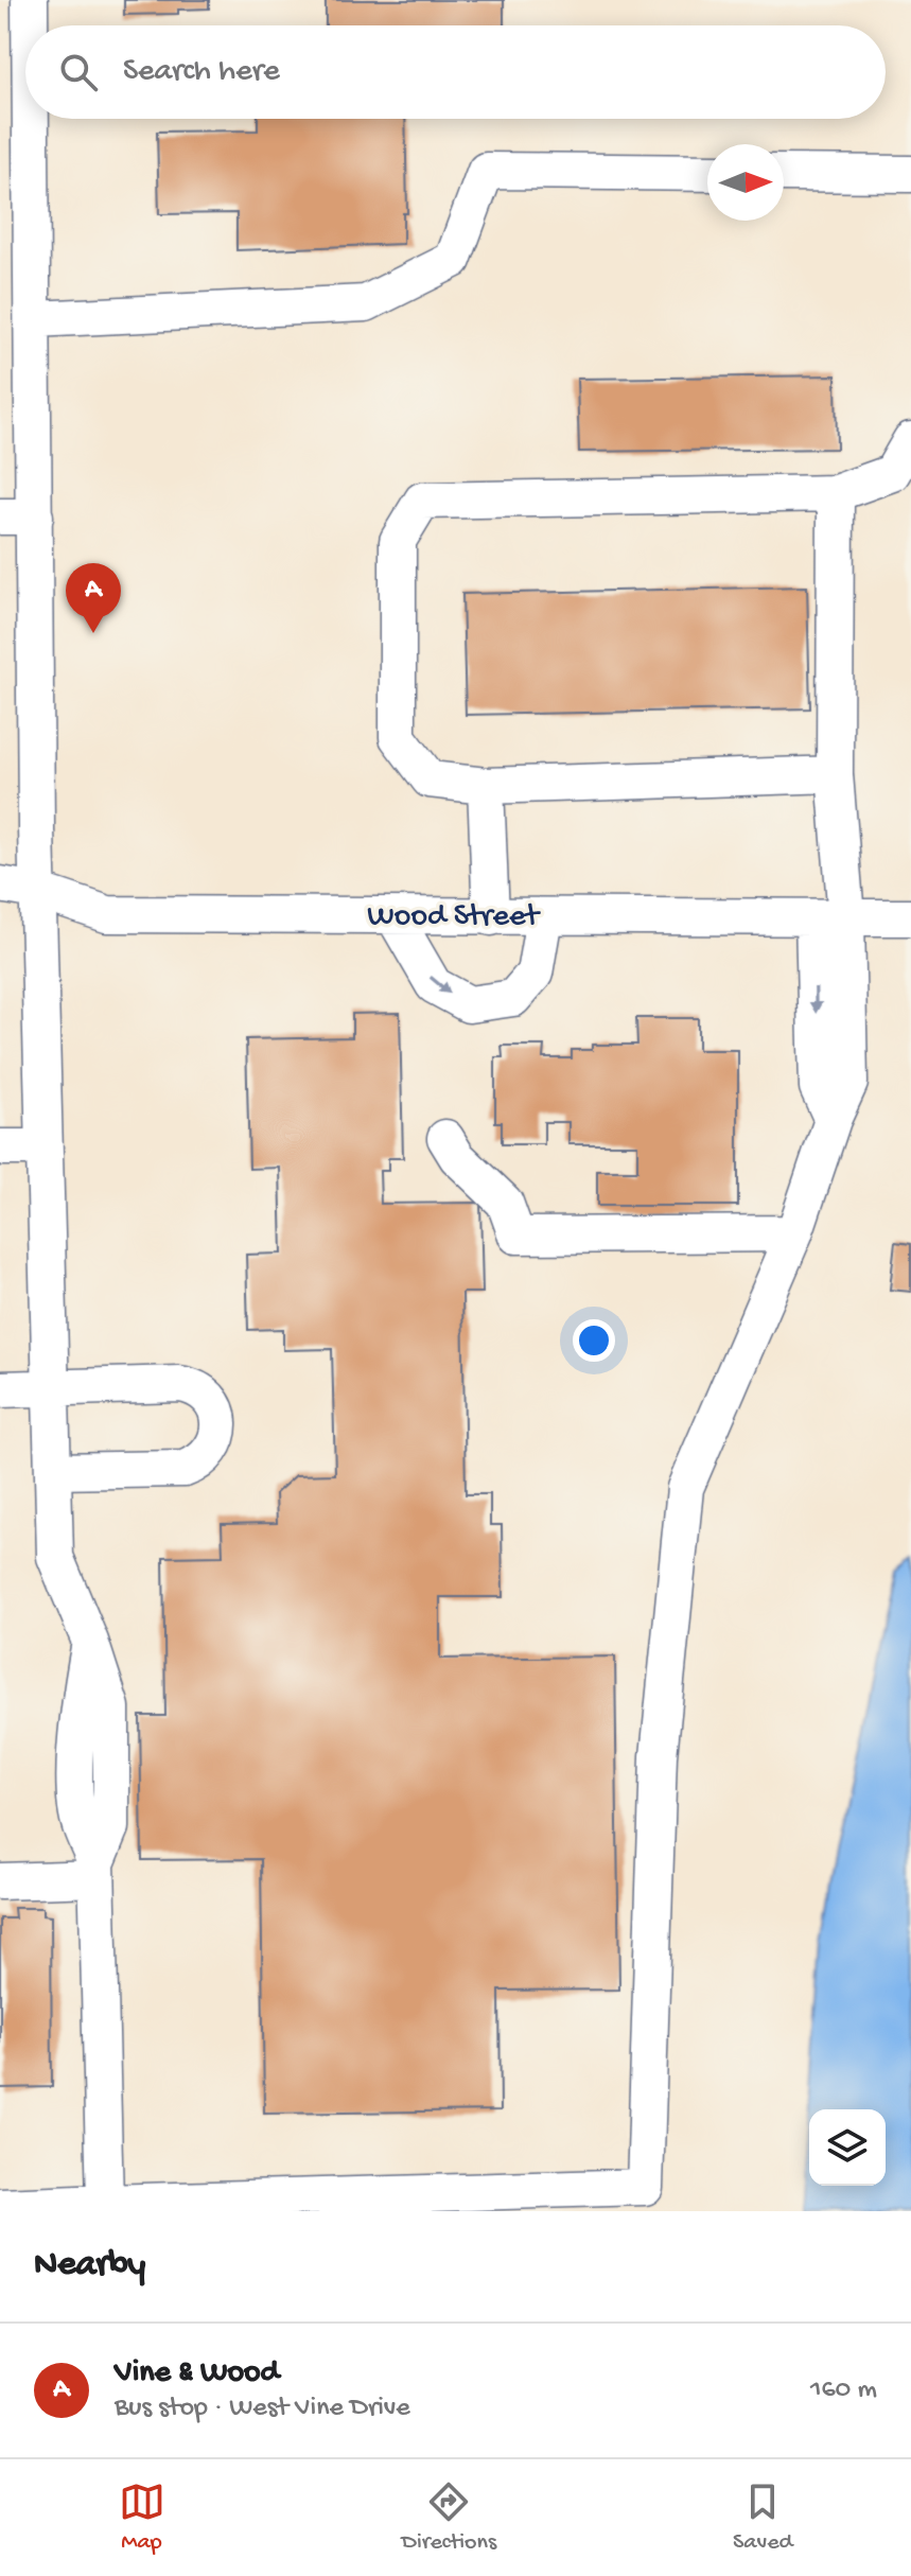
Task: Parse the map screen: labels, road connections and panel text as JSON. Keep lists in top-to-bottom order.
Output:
{
  "streets": {
    "street": ["Wood Street"]
  },
  "north": "right",
  "page": {
    "search": "Search here",
    "pins": "A",
    "heading": "Nearby",
    "list": [
      {
        "mark": "A",
        "name": "Vine & Wood",
        "note": "Bus stop · West Vine Drive",
        "value": "160 m"
      }
    ],
    "nav": ["Map", "Directions", "Saved"]
  }
}
